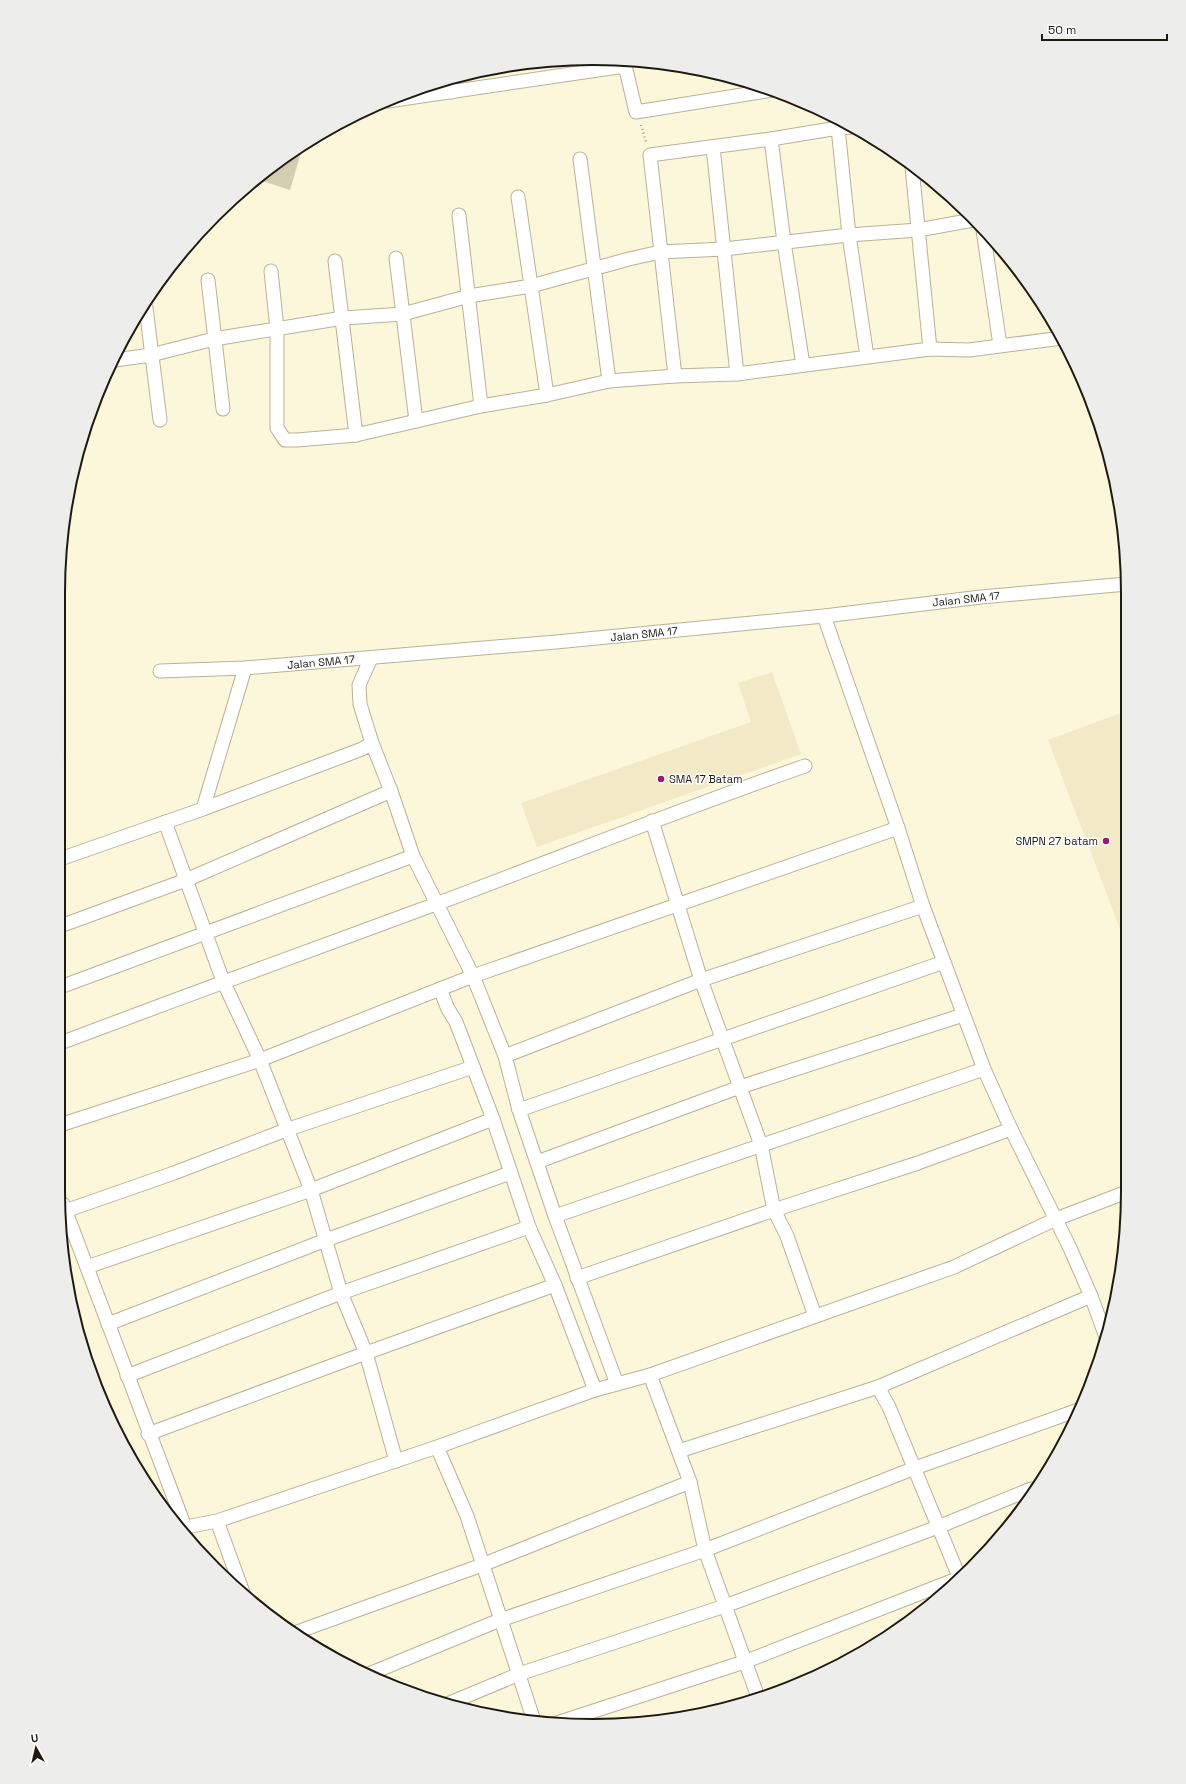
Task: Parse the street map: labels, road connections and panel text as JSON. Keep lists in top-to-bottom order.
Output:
{
  "streets": {
    "street": ["Jalan SMA 17"]
  },
  "places": ["SMA 17 Batam", "SMPN 27 batam"],
  "scale_bar": "50 m",
  "north": "top"
}
